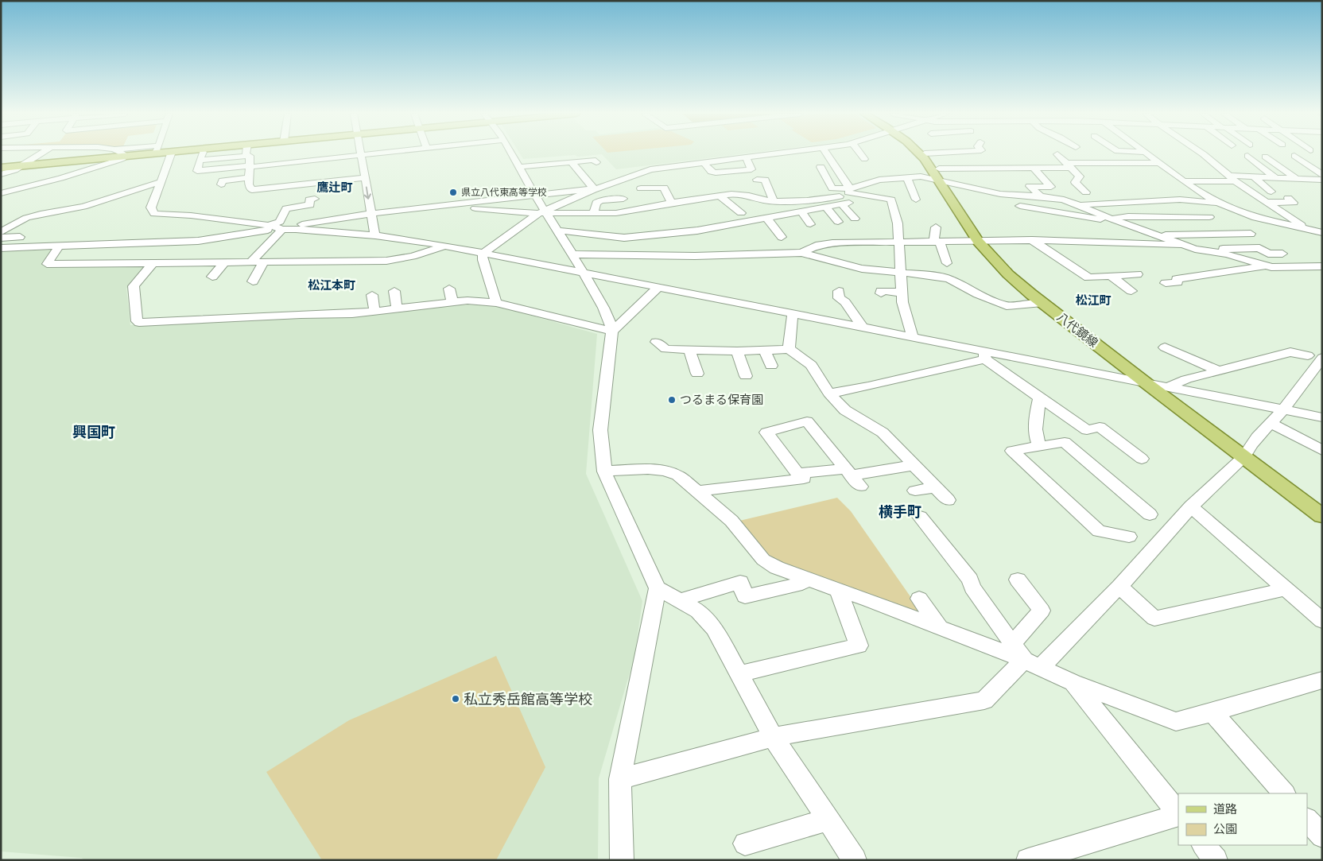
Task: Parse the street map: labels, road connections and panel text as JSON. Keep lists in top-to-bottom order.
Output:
{
  "streets": {
    "main road": ["八代鏡線"]
  },
  "districts": [
    "鷹辻町",
    "松江本町",
    "松江町",
    "興国町",
    "横手町"
  ],
  "places": ["県立八代東高等学校", "つるまる保育園", "私立秀岳館高等学校"],
  "legend": ["道路", "公園"]
}
